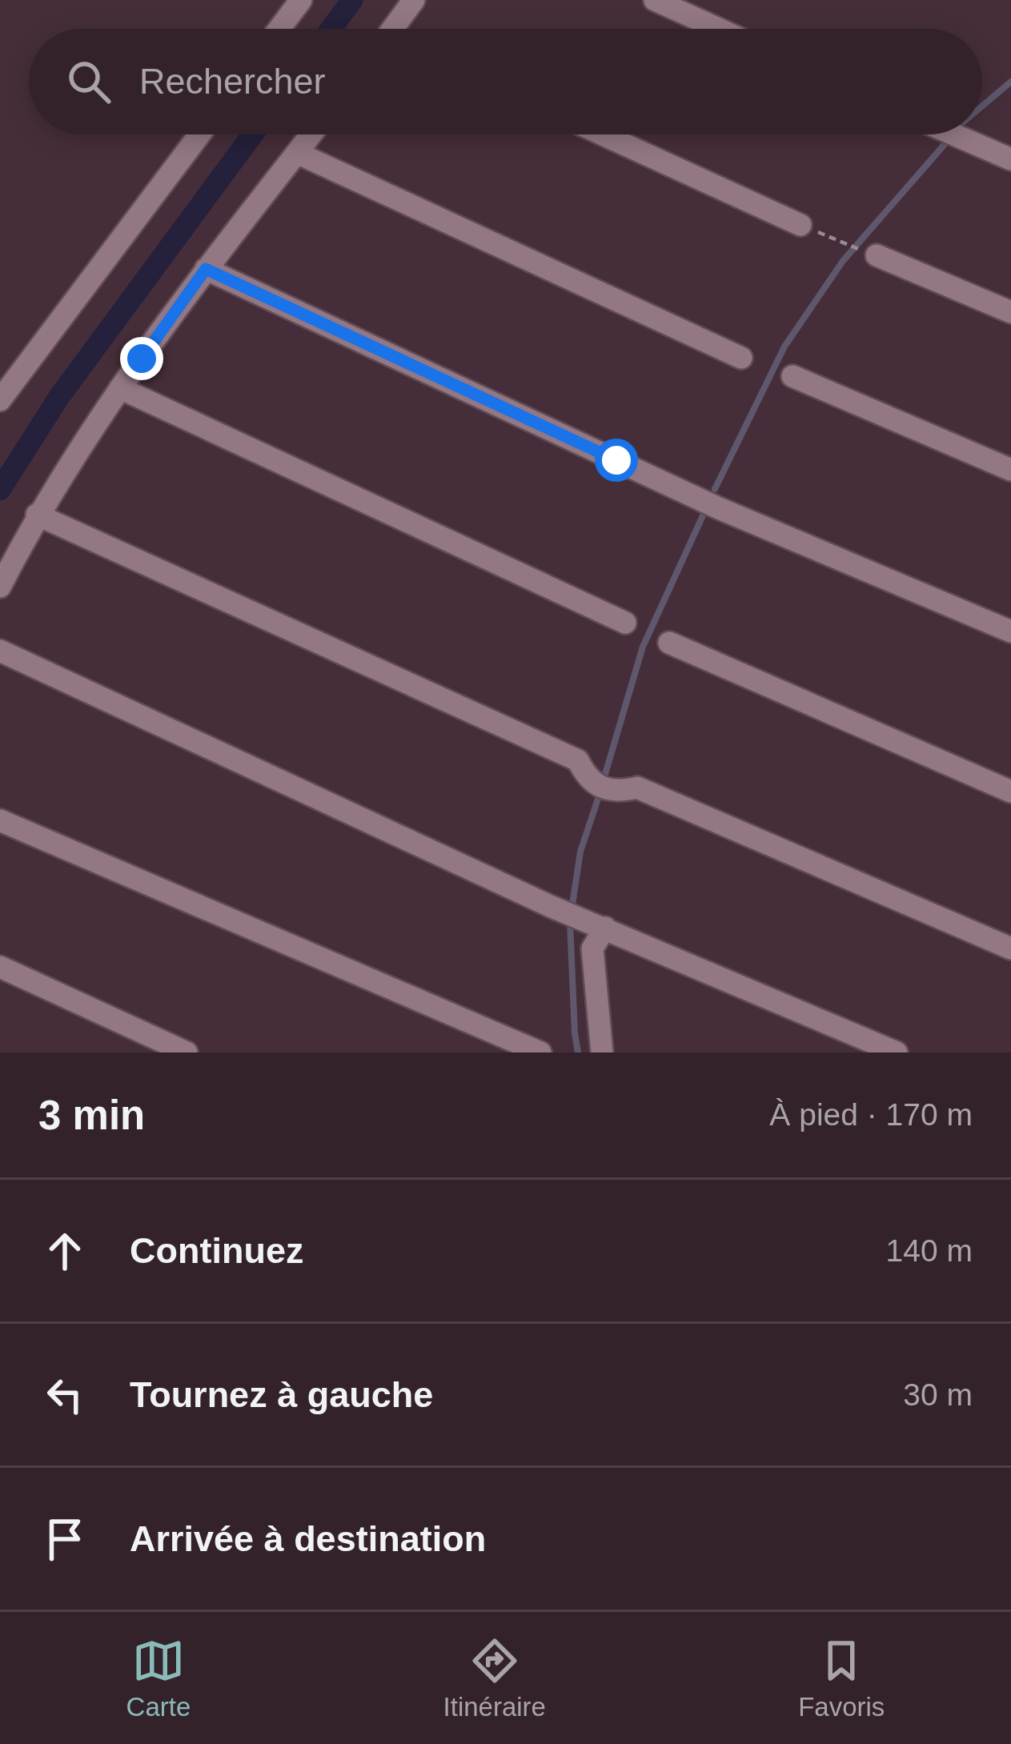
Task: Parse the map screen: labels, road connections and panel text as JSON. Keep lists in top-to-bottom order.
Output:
{
  "page": {
    "search": "Rechercher",
    "heading": ["3 min", "À pied · 170 m"],
    "list": [
      ["Continuez", "140 m"],
      ["Tournez à gauche", "30 m"],
      "Arrivée à destination"
    ],
    "nav": ["Carte", "Itinéraire", "Favoris"]
  }
}
